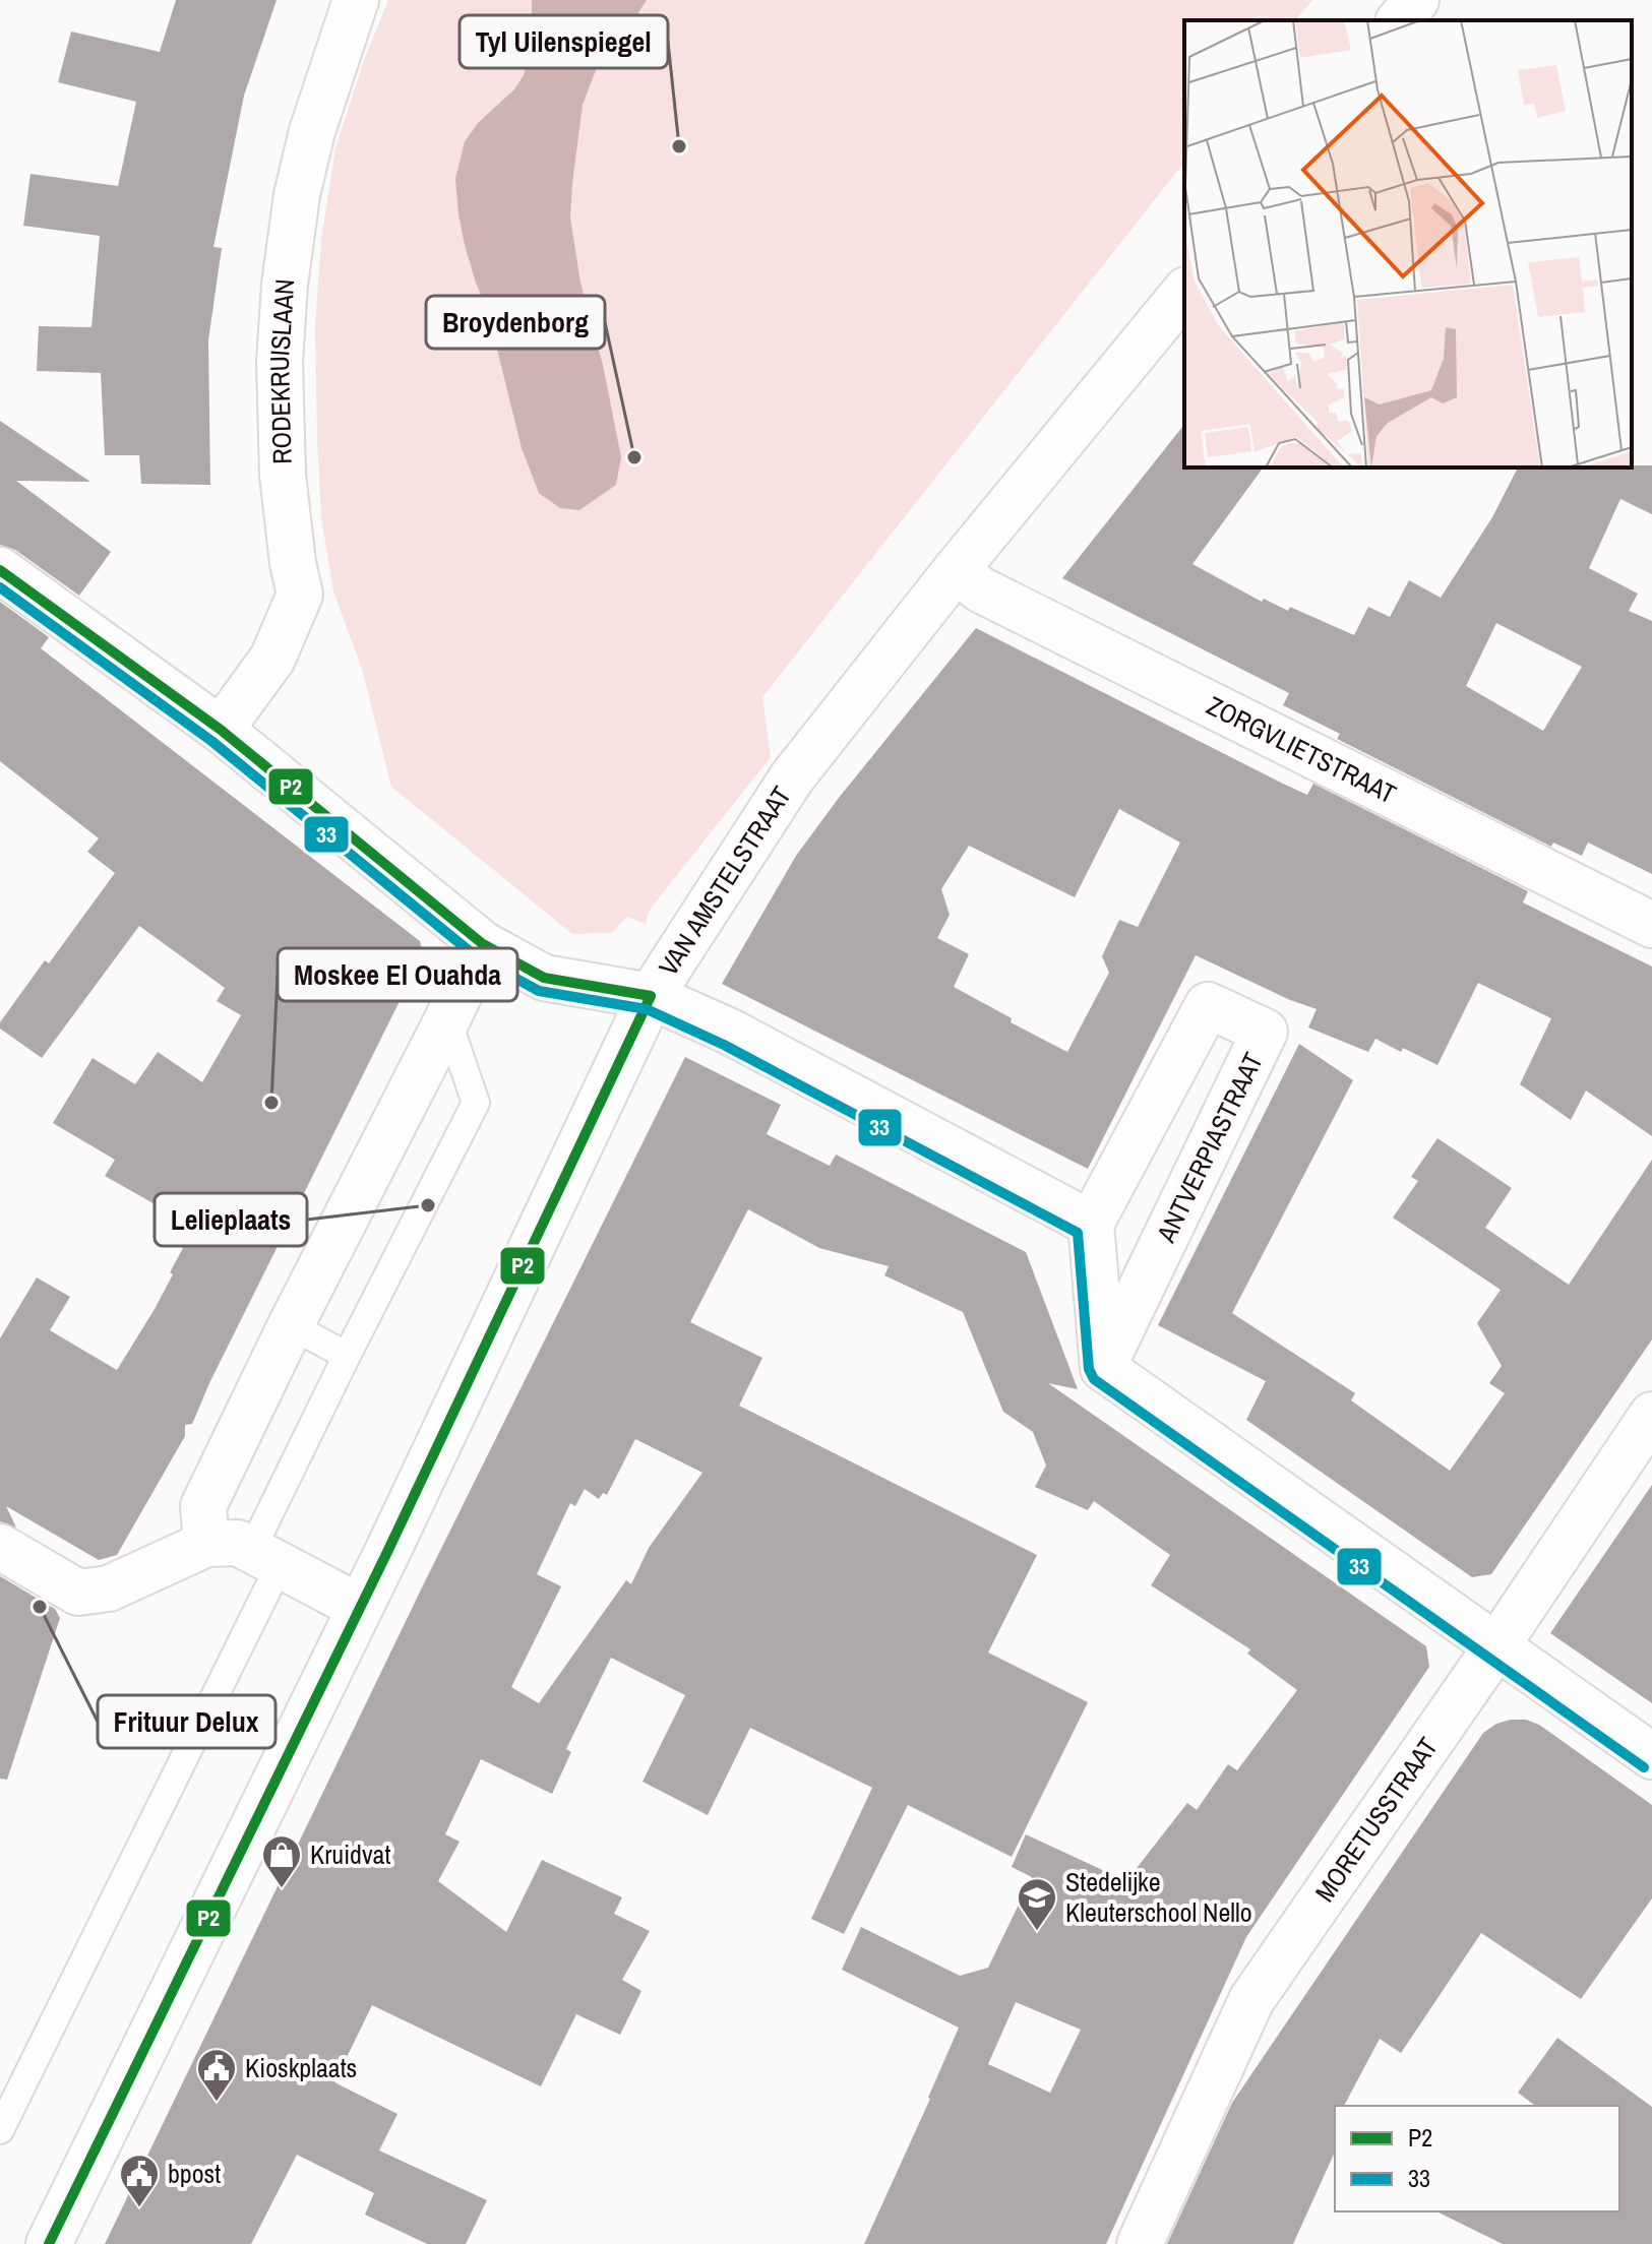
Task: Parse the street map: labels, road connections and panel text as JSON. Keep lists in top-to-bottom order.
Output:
{
  "streets": {
    "street": [
      "RODEKRUISLAAN",
      "ZORGVLIETSTRAAT",
      "VAN AMSTELSTRAAT",
      "ANTVERPIASTRAAT",
      "MORETUSSTRAAT"
    ]
  },
  "crossings": [
    ["ZORGVLIETSTRAAT", "VAN AMSTELSTRAAT"]
  ],
  "places": {
    "other": [
      "Tyl Uilenspiegel",
      "Broydenborg",
      "Moskee El Ouahda",
      "Lelieplaats",
      "Frituur Delux"
    ],
    "shop": ["Kruidvat"],
    "school or university": ["Stedelijke Kleuterschool Nello"],
    "public building": ["Kioskplaats", "bpost"]
  },
  "lines": ["transit line P2", "transit line 33"],
  "legend": ["P2", "33"]
}
